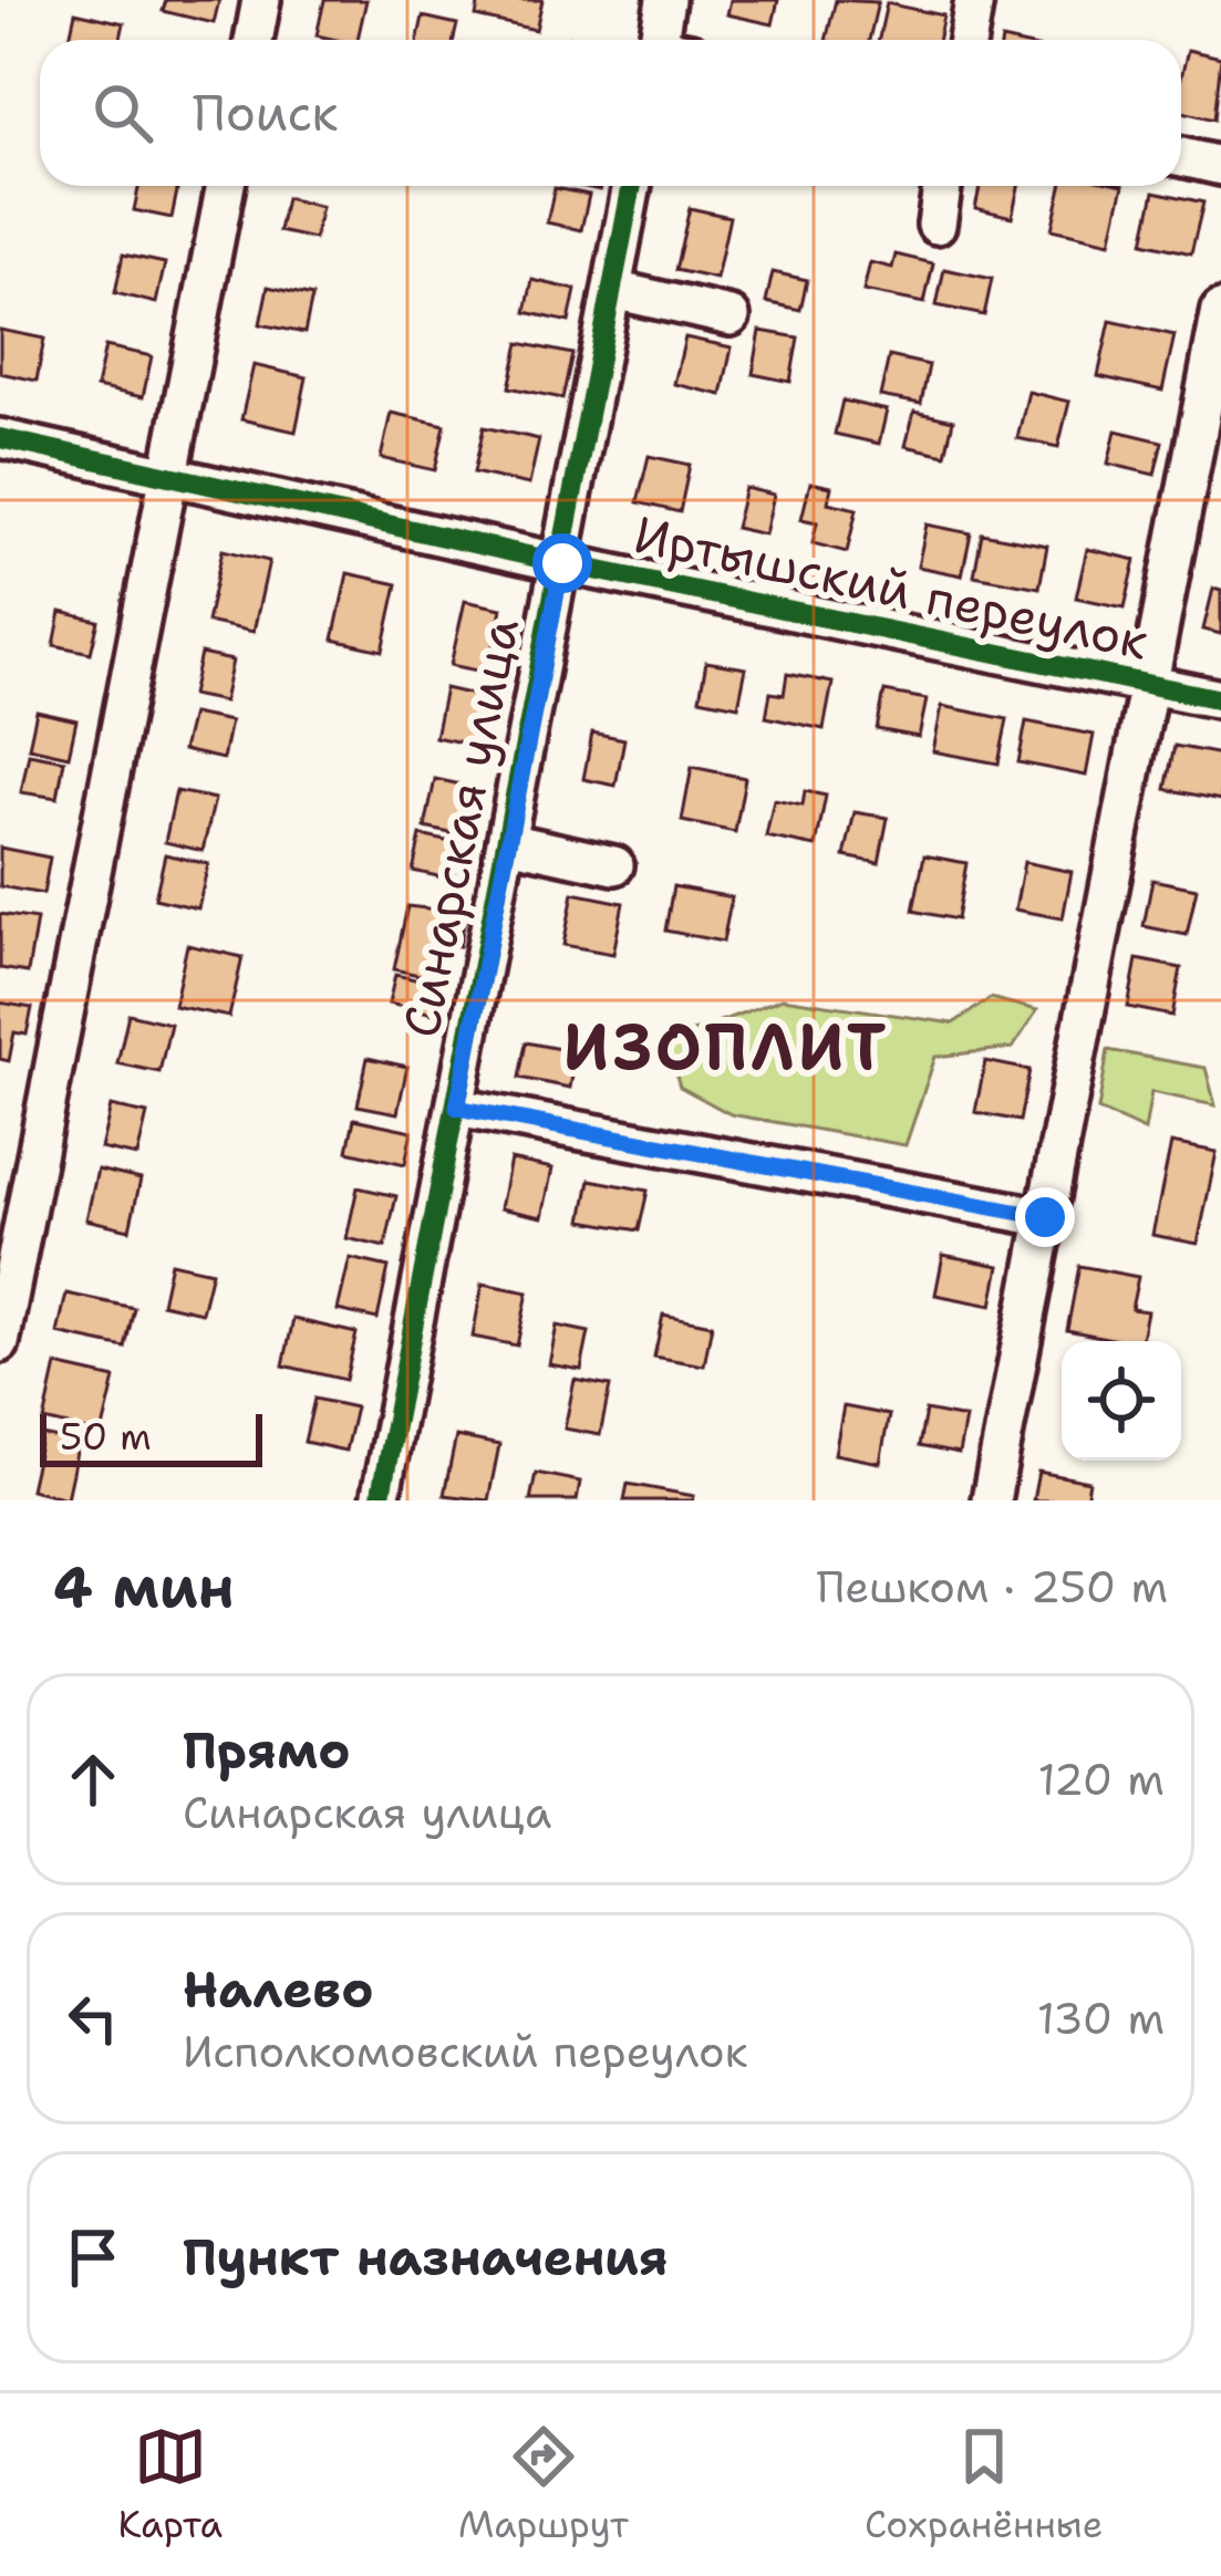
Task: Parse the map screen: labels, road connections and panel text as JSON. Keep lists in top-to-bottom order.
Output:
{
  "streets": {
    "street": ["Иртышский переулок", "Синарская улица"]
  },
  "crossings": [
    ["Иртышский переулок", "Синарская улица"]
  ],
  "districts": ["ИЗОПЛИТ"],
  "scale_bar": "50 m",
  "page": {
    "search": "Поиск",
    "scale": "50 m",
    "heading": ["4 мин", "Пешком · 250 m"],
    "list": [
      ["Прямо", "Синарская улица", "120 m"],
      ["Налево", "Исполкомовский переулок", "130 m"],
      "Пункт назначения"
    ],
    "nav": ["Карта", "Маршрут", "Сохранённые"]
  }
}
